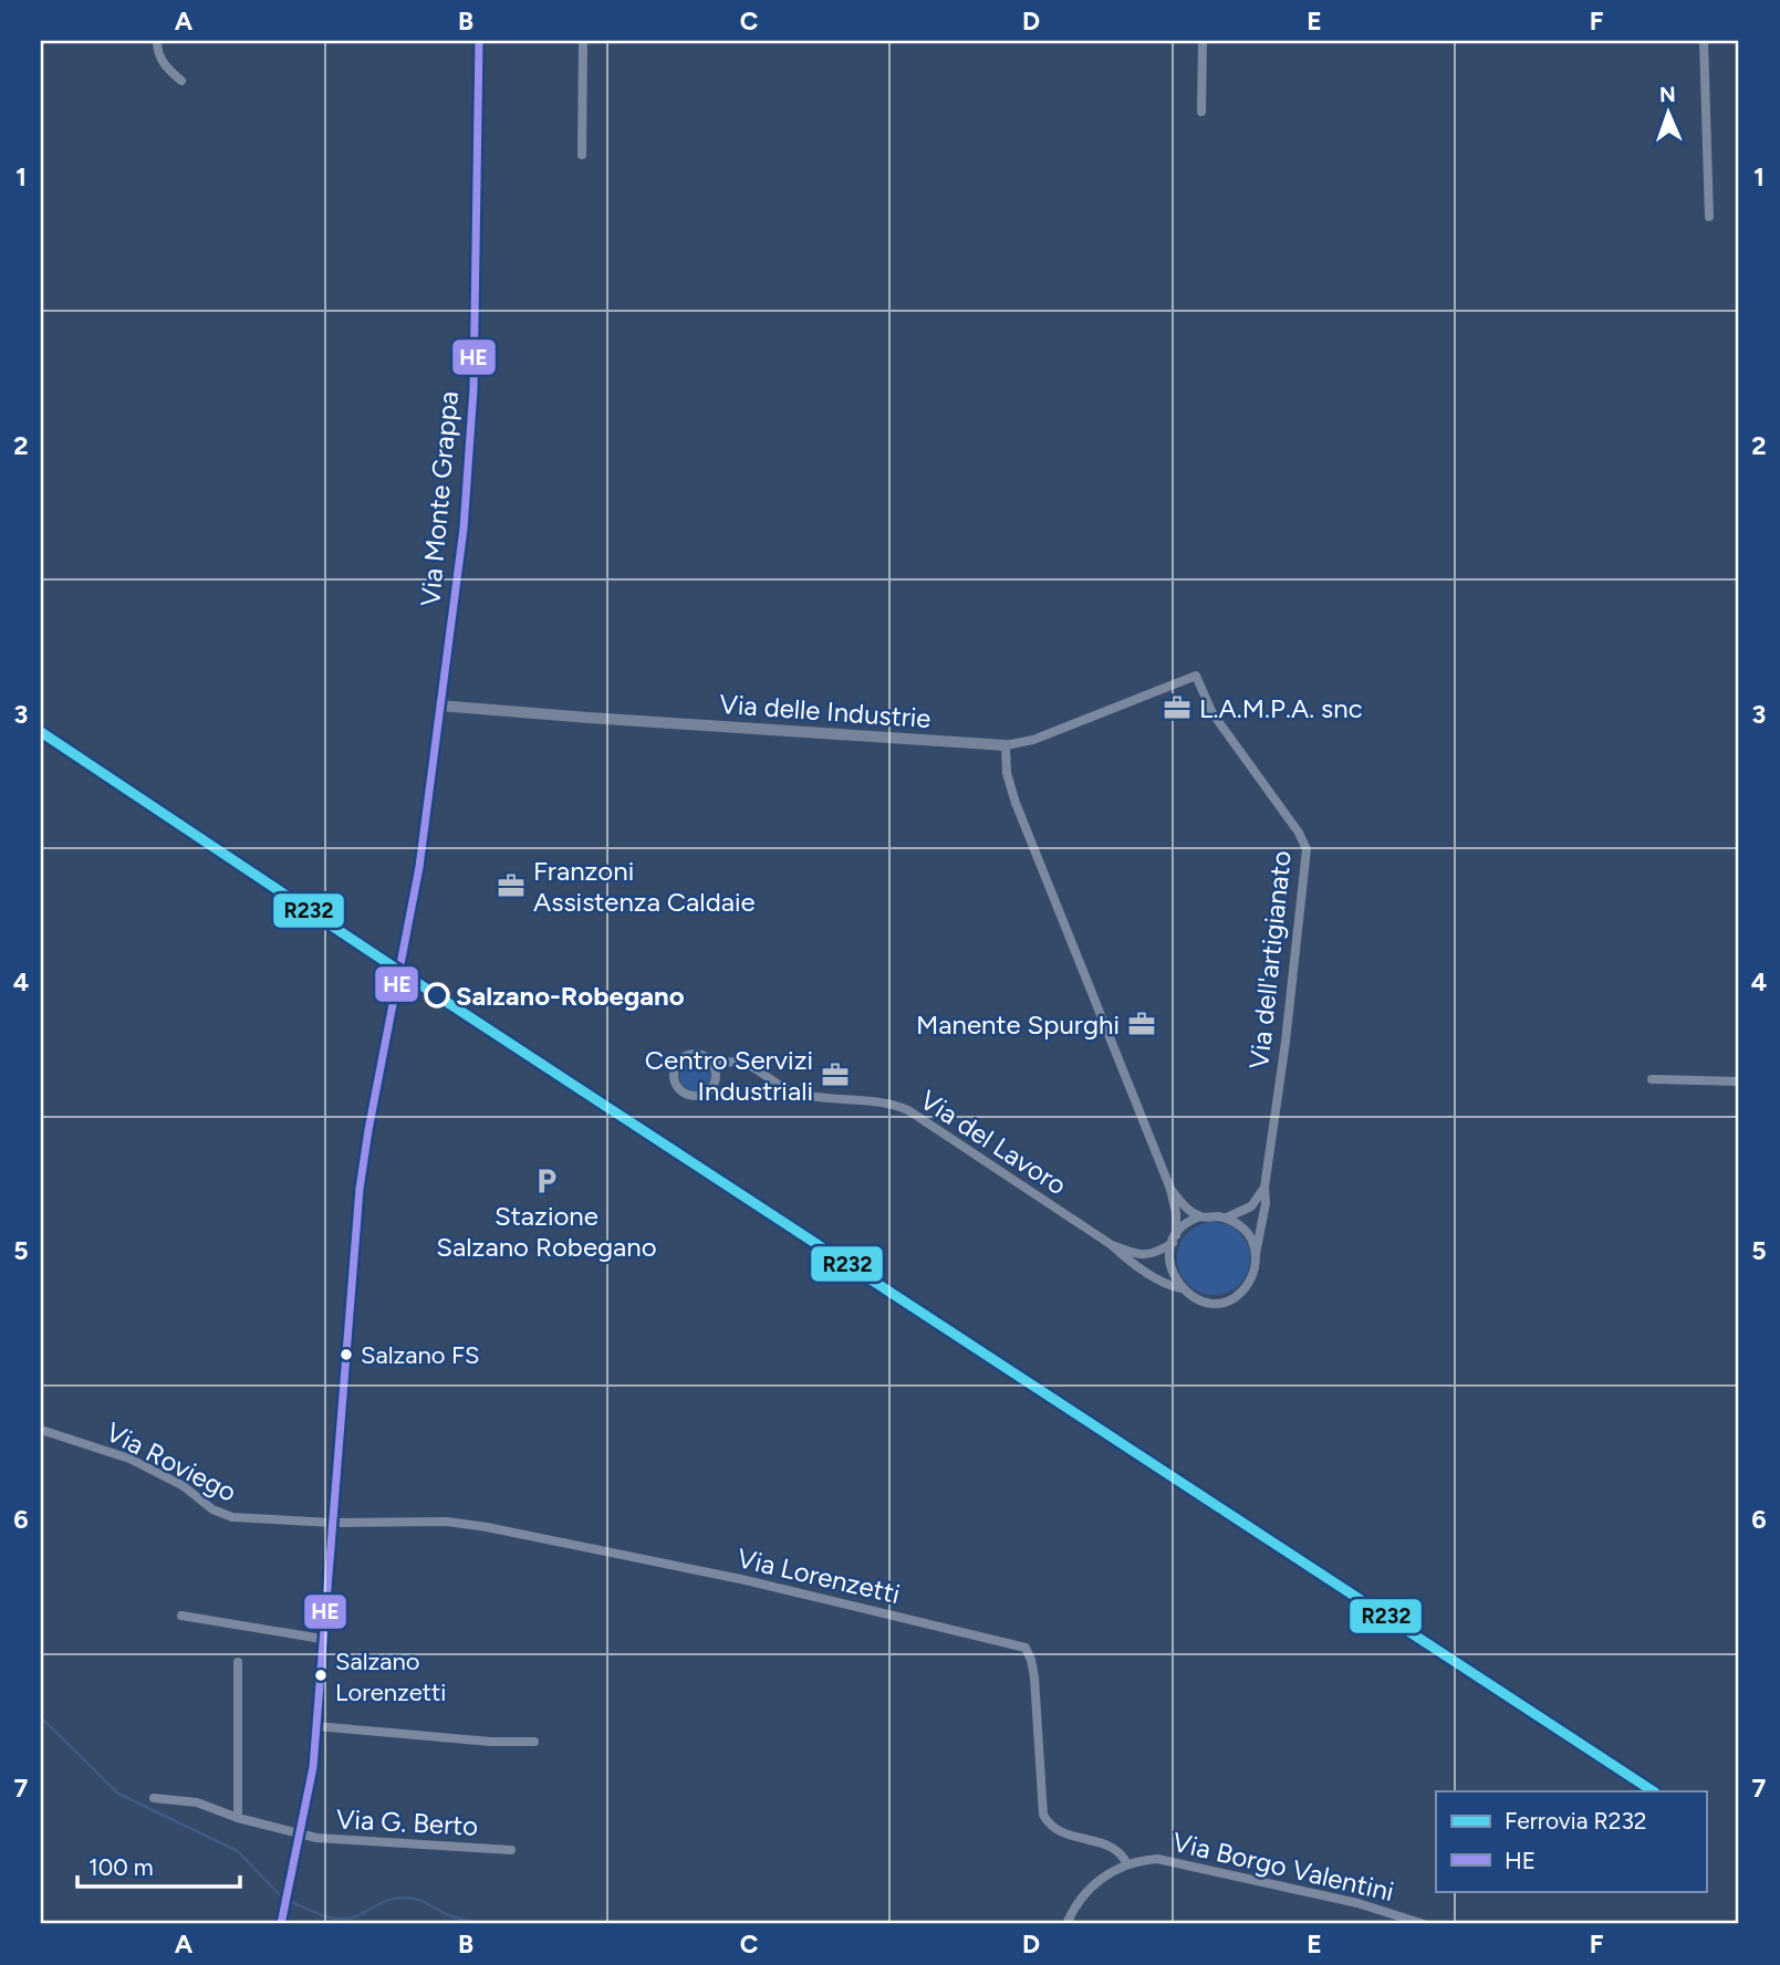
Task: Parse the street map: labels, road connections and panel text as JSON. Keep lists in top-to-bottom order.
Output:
{
  "streets": {
    "street": [
      "Via Monte Grappa",
      "Via delle Industrie",
      "Via dell'artigianato",
      "Via del Lavoro",
      "Via Roviego",
      "Via Lorenzetti",
      "Via G. Berto",
      "Via Borgo Valentini"
    ]
  },
  "crossings": [
    ["Via Monte Grappa", "Via delle Industrie"],
    ["Via delle Industrie", "Via dell'artigianato"],
    ["Via dell'artigianato", "Via del Lavoro"],
    ["Via Roviego", "Via Lorenzetti"],
    ["Via Lorenzetti", "Via Borgo Valentini"]
  ],
  "places": {
    "office": [
      "L.A.M.P.A. snc",
      "Franzoni Assistenza Caldaie",
      "Manente Spurghi",
      "Centro Servizi Industriali"
    ],
    "other": ["Salzano-Robegano", "Salzano FS", "Salzano Lorenzetti"],
    "parking": ["Stazione Salzano Robegano"]
  },
  "lines": ["transit line HE", "rail line R232"],
  "legend": ["Ferrovia R232", "HE"],
  "scale_bar": "100 m",
  "north": "top",
  "grid": {
    "columns": [
      "A",
      "B",
      "C",
      "D",
      "E",
      "F"
    ],
    "rows": [
      "1",
      "2",
      "3",
      "4",
      "5",
      "6",
      "7"
    ]
  }
}
